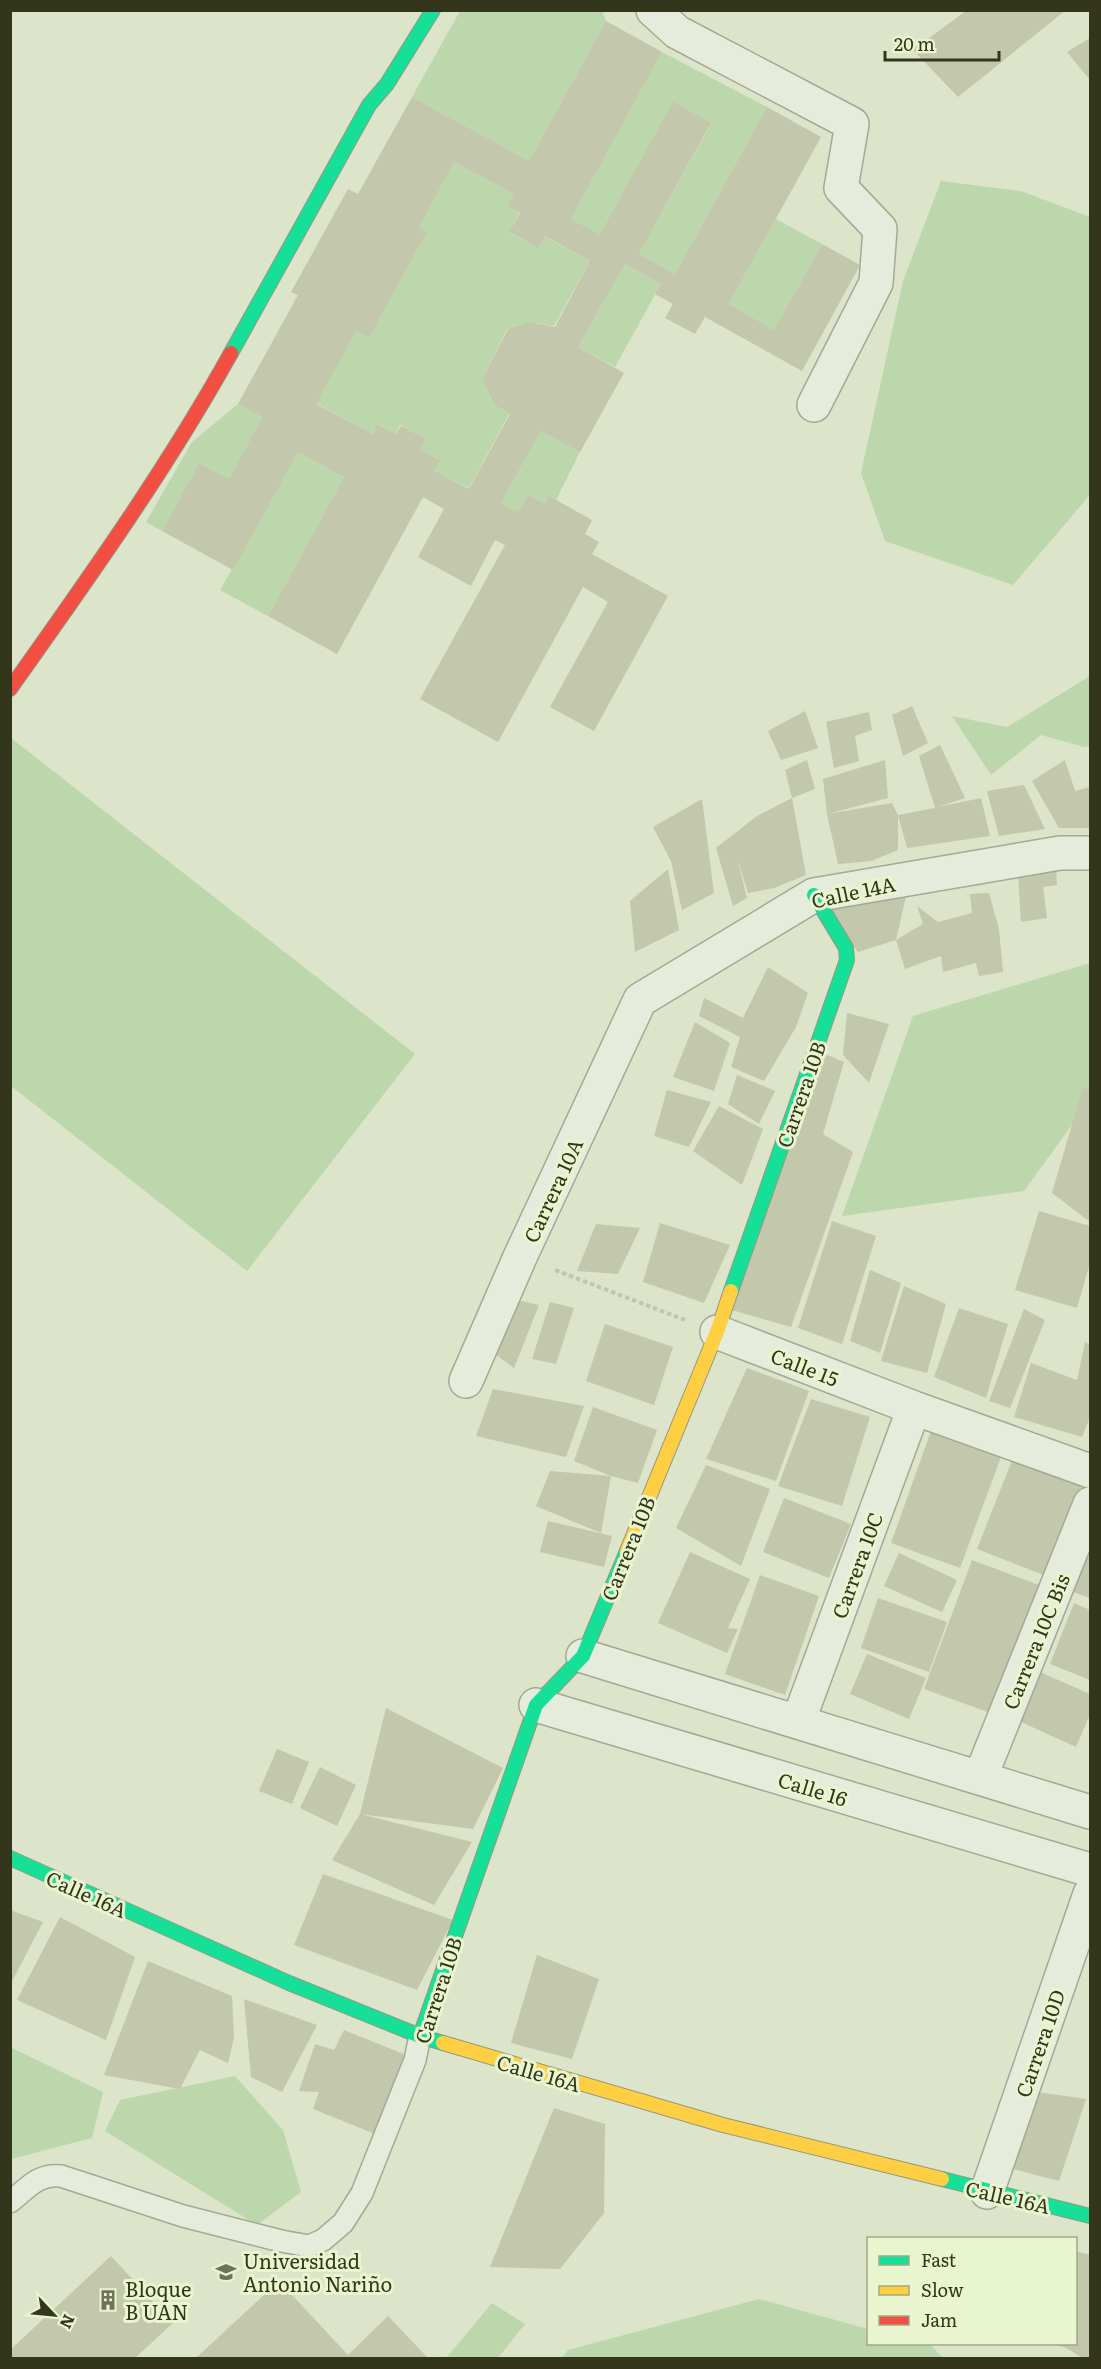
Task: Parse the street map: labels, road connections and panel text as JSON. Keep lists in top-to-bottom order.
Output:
{
  "streets": {
    "street": [
      "Calle 14A",
      "Carrera 10B",
      "Carrera 10A",
      "Calle 15",
      "Carrera 10C",
      "Carrera 10C Bis",
      "Calle 16",
      "Calle 16A",
      "Carrera 10D"
    ]
  },
  "crossings": [
    ["Calle 14A", "Carrera 10B"],
    ["Calle 14A", "Carrera 10A"],
    ["Carrera 10B", "Calle 15"],
    ["Carrera 10B", "Calle 16"],
    ["Carrera 10B", "Calle 16A"],
    ["Calle 15", "Carrera 10C"],
    ["Calle 16A", "Carrera 10D"]
  ],
  "places": {
    "school or university": ["Universidad Antonio Nariño"],
    "building": ["Bloque B UAN"]
  },
  "legend": ["Fast", "Slow", "Jam"],
  "scale_bar": "20 m",
  "north": "bottom right"
}
